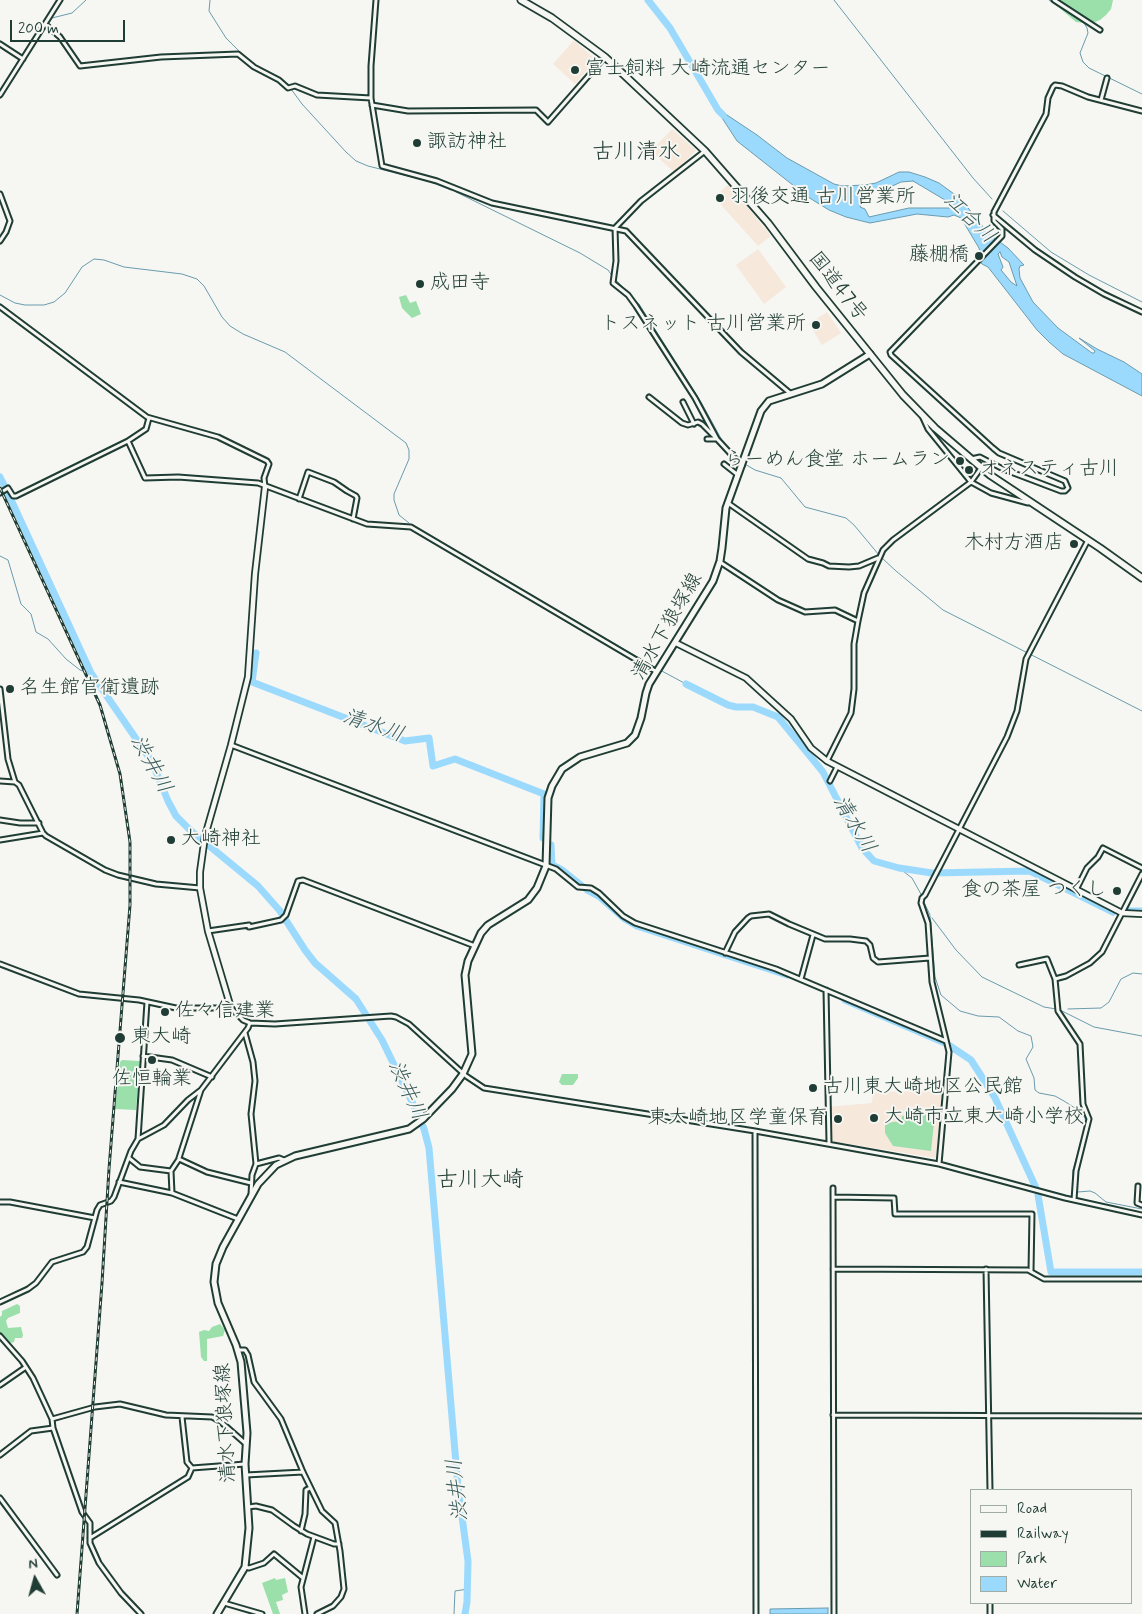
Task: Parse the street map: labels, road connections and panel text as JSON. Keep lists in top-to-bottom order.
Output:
{
  "streets": {
    "highway": ["国道47号"],
    "main road": ["清水下狼塚線"]
  },
  "crossings": [
    ["国道47号", "清水下狼塚線"]
  ],
  "districts": ["古川清水", "古川大崎"],
  "water": ["江合川", "清水川", "渋井川"],
  "places": [
    "富士飼料 大崎流通センター",
    "諏訪神社",
    "羽後交通 古川営業所",
    "藤棚橋",
    "成田寺",
    "トスネット 古川営業所",
    "らーめん食堂 ホームラン",
    "オネスティ古川",
    "木村方酒店",
    "名生館官衛遺跡",
    "大崎神社",
    "食の茶屋 つくし",
    "佐々信建業",
    "東大崎",
    "佐恒輪業",
    "古川東大崎地区公民館",
    "大崎市立東大崎小学校",
    "東大崎地区学童保育"
  ],
  "legend": [
    "Road",
    "Railway",
    "Park",
    "Water"
  ],
  "scale_bar": "200 m",
  "north": "top"
}
